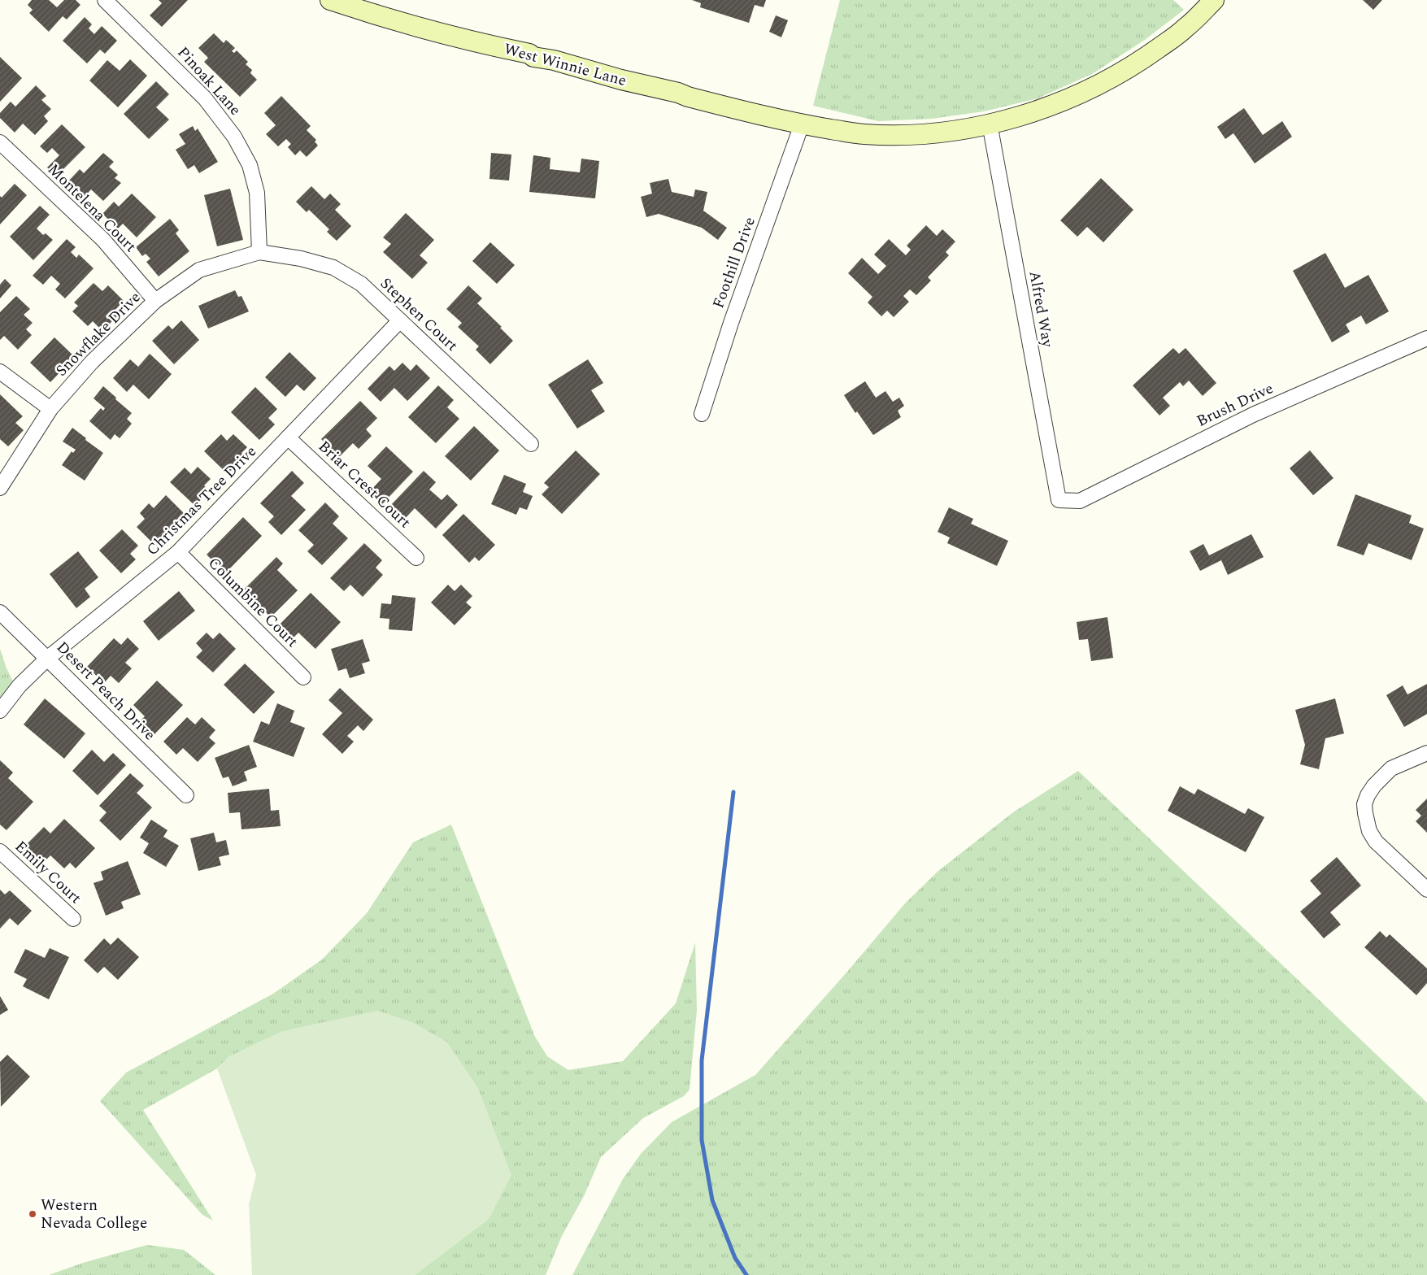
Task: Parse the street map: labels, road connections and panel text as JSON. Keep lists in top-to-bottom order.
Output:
{
  "streets": {
    "street": [
      "West Winnie Lane",
      "Pinoak Lane",
      "Montelena Court",
      "Foothill Drive",
      "Alfred Way",
      "Stephen Court",
      "Snowflake Drive",
      "Brush Drive",
      "Briar Crest Court",
      "Christmas Tree Drive",
      "Columbine Court",
      "Desert Peach Drive",
      "Emily Court"
    ]
  },
  "crossings": [
    ["West Winnie Lane", "Foothill Drive"],
    ["West Winnie Lane", "Alfred Way"],
    ["Pinoak Lane", "Stephen Court"],
    ["Pinoak Lane", "Snowflake Drive"],
    ["Montelena Court", "Snowflake Drive"],
    ["Alfred Way", "Brush Drive"],
    ["Stephen Court", "Snowflake Drive"],
    ["Stephen Court", "Christmas Tree Drive"],
    ["Briar Crest Court", "Christmas Tree Drive"],
    ["Christmas Tree Drive", "Columbine Court"],
    ["Christmas Tree Drive", "Desert Peach Drive"]
  ],
  "places": ["Western Nevada College"]
}
